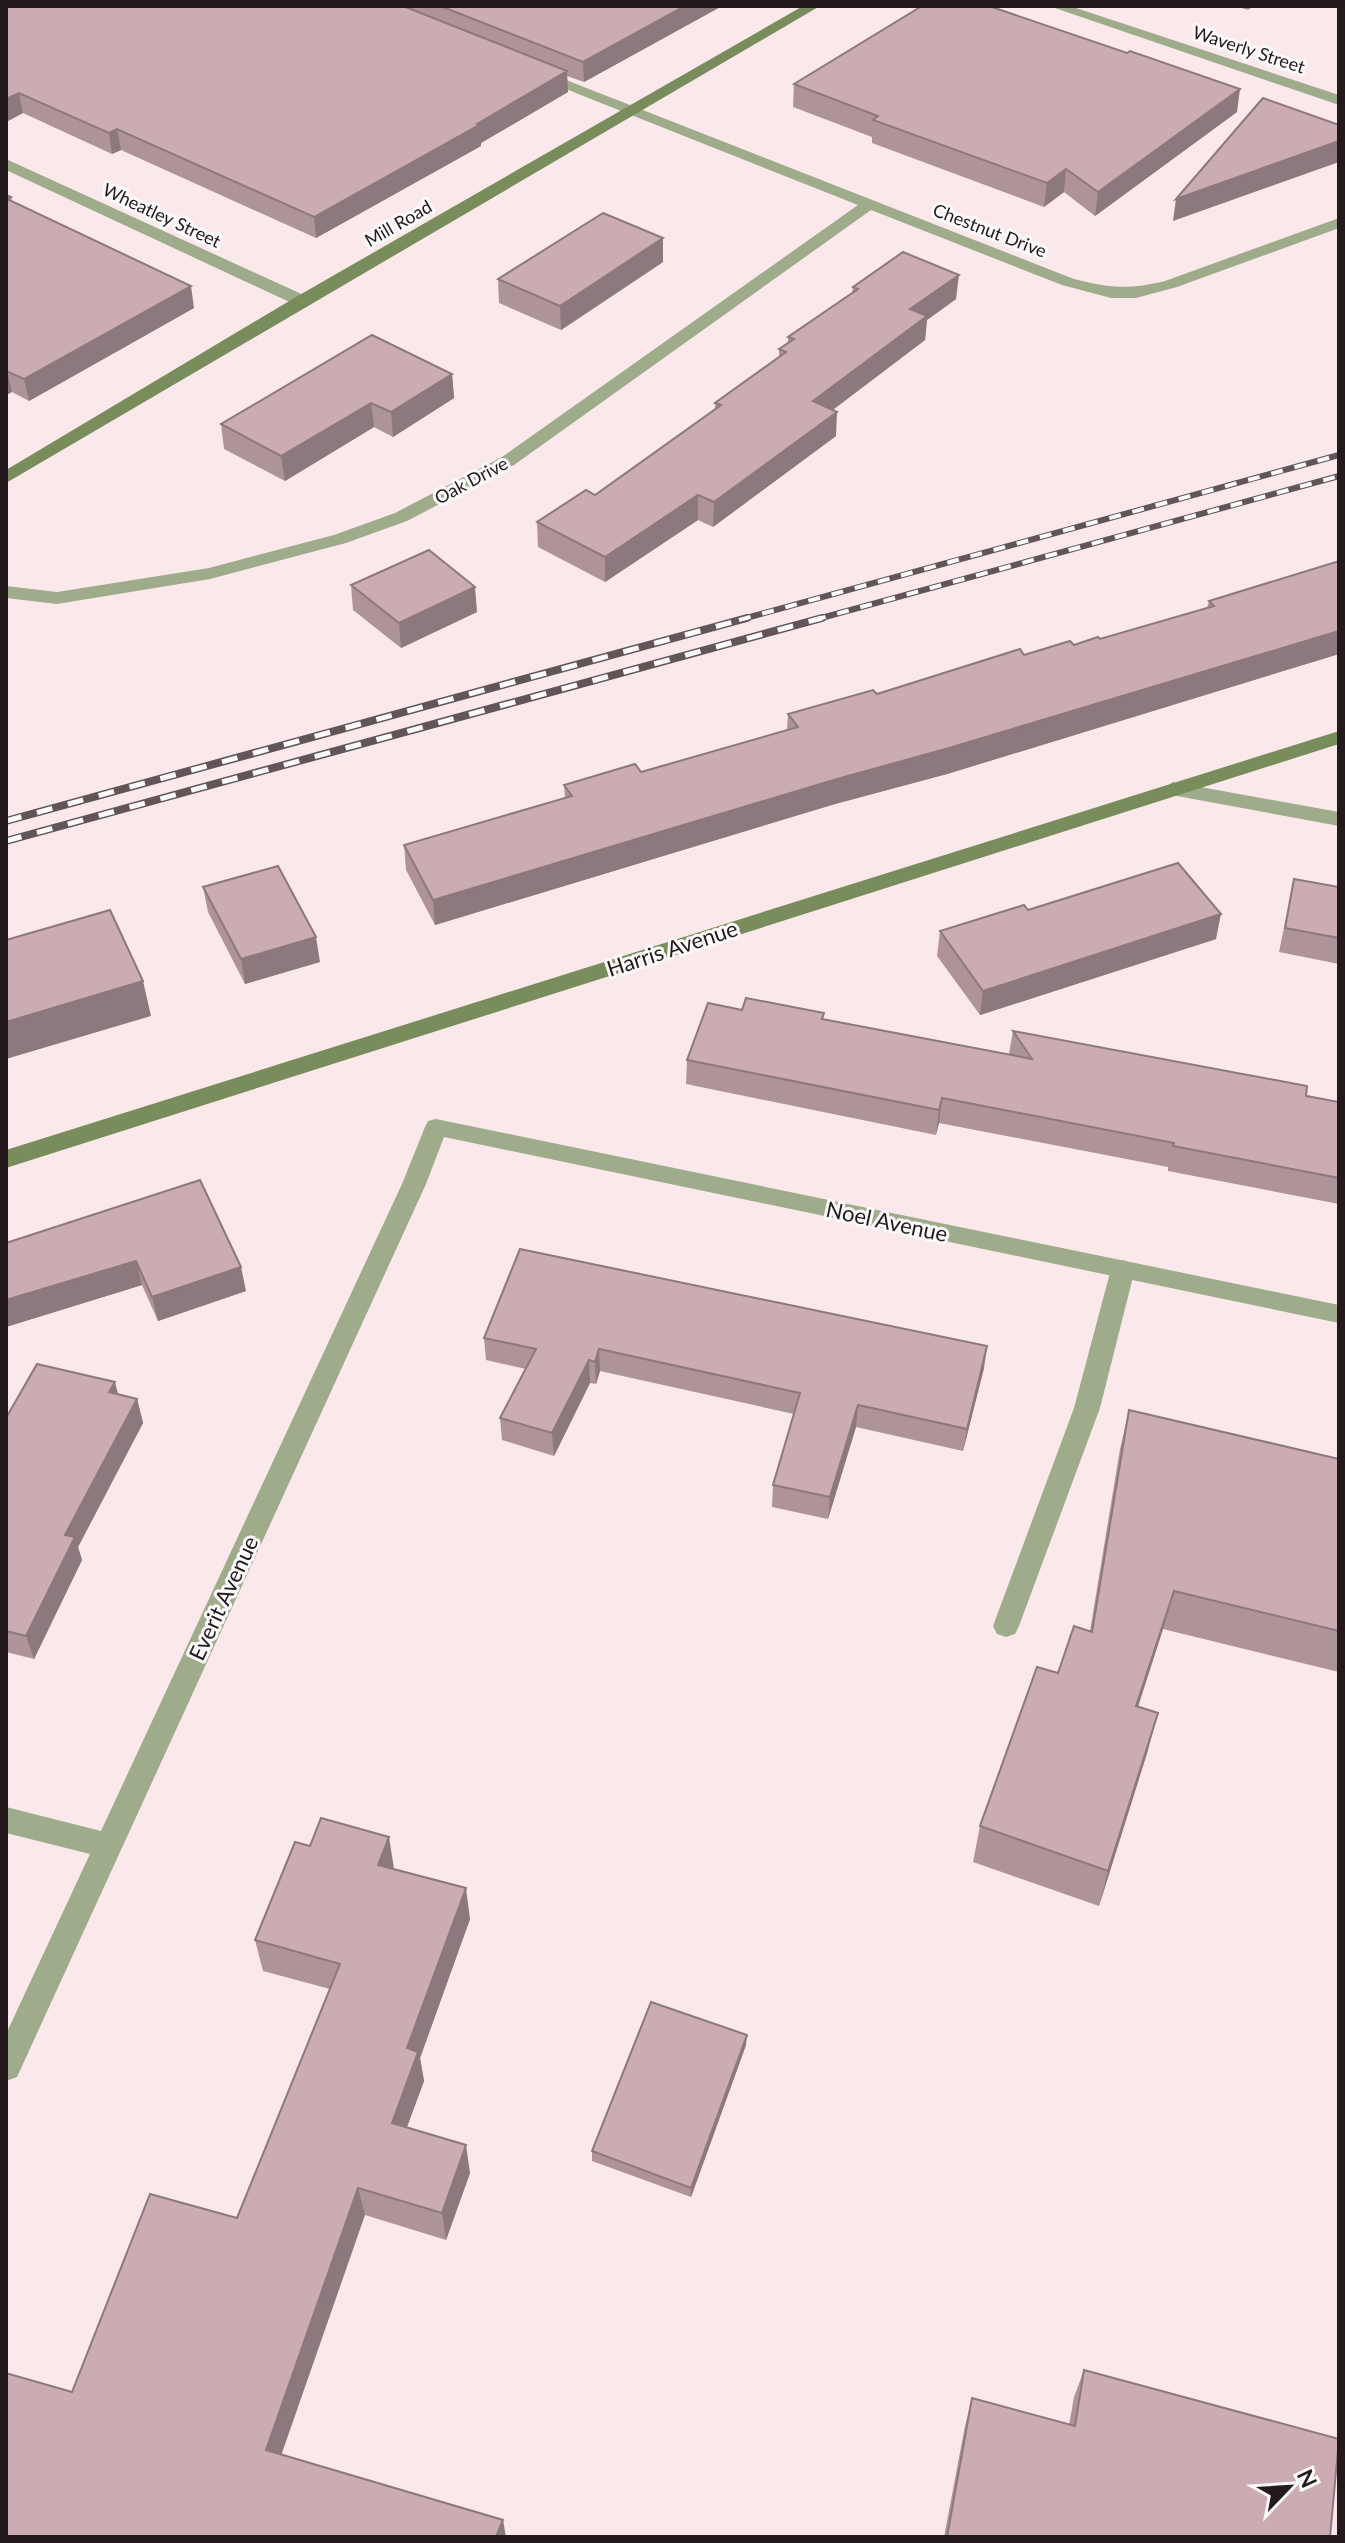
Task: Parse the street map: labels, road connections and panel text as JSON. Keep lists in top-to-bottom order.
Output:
{
  "streets": {
    "main road": ["Mill Road", "Harris Avenue"],
    "street": [
      "Waverly Street",
      "Wheatley Street",
      "Chestnut Drive",
      "Oak Drive",
      "Noel Avenue",
      "Everit Avenue"
    ]
  },
  "crossings": [
    ["Wheatley Street", "Mill Road"],
    ["Mill Road", "Chestnut Drive"],
    ["Chestnut Drive", "Oak Drive"],
    ["Noel Avenue", "Everit Avenue"]
  ],
  "north": "top right"
}
